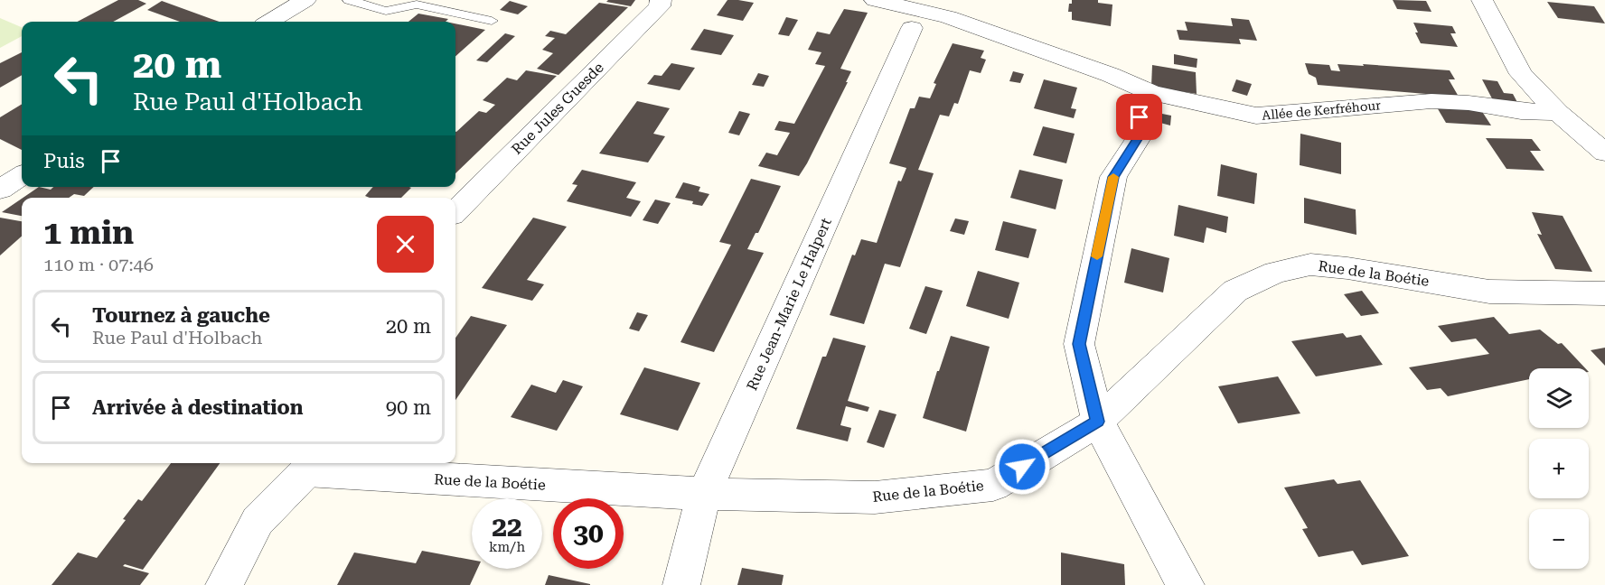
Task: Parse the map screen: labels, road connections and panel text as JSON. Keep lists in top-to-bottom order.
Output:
{
  "streets": {
    "street": [
      "Rue Jules Guesde",
      "Allée de Kerfréhour",
      "Rue de la Boétie",
      "Rue Jean-Marie Le Halpert"
    ]
  },
  "crossings": [
    ["Rue de la Boétie", "Rue Jean-Marie Le Halpert"]
  ],
  "page": {
    "turn": ["20 m", "Rue Paul d'Holbach"],
    "then": "Puis",
    "heading": ["1 min", "110 m · 07:46"],
    "list": [
      {
        "name": "Tournez à gauche",
        "note": "Rue Paul d'Holbach",
        "value": "20 m"
      },
      {
        "name": "Arrivée à destination",
        "value": "90 m"
      }
    ],
    "map_buttons": ["+", "−"],
    "speed": "22 km/h",
    "limit": "30"
  }
}
